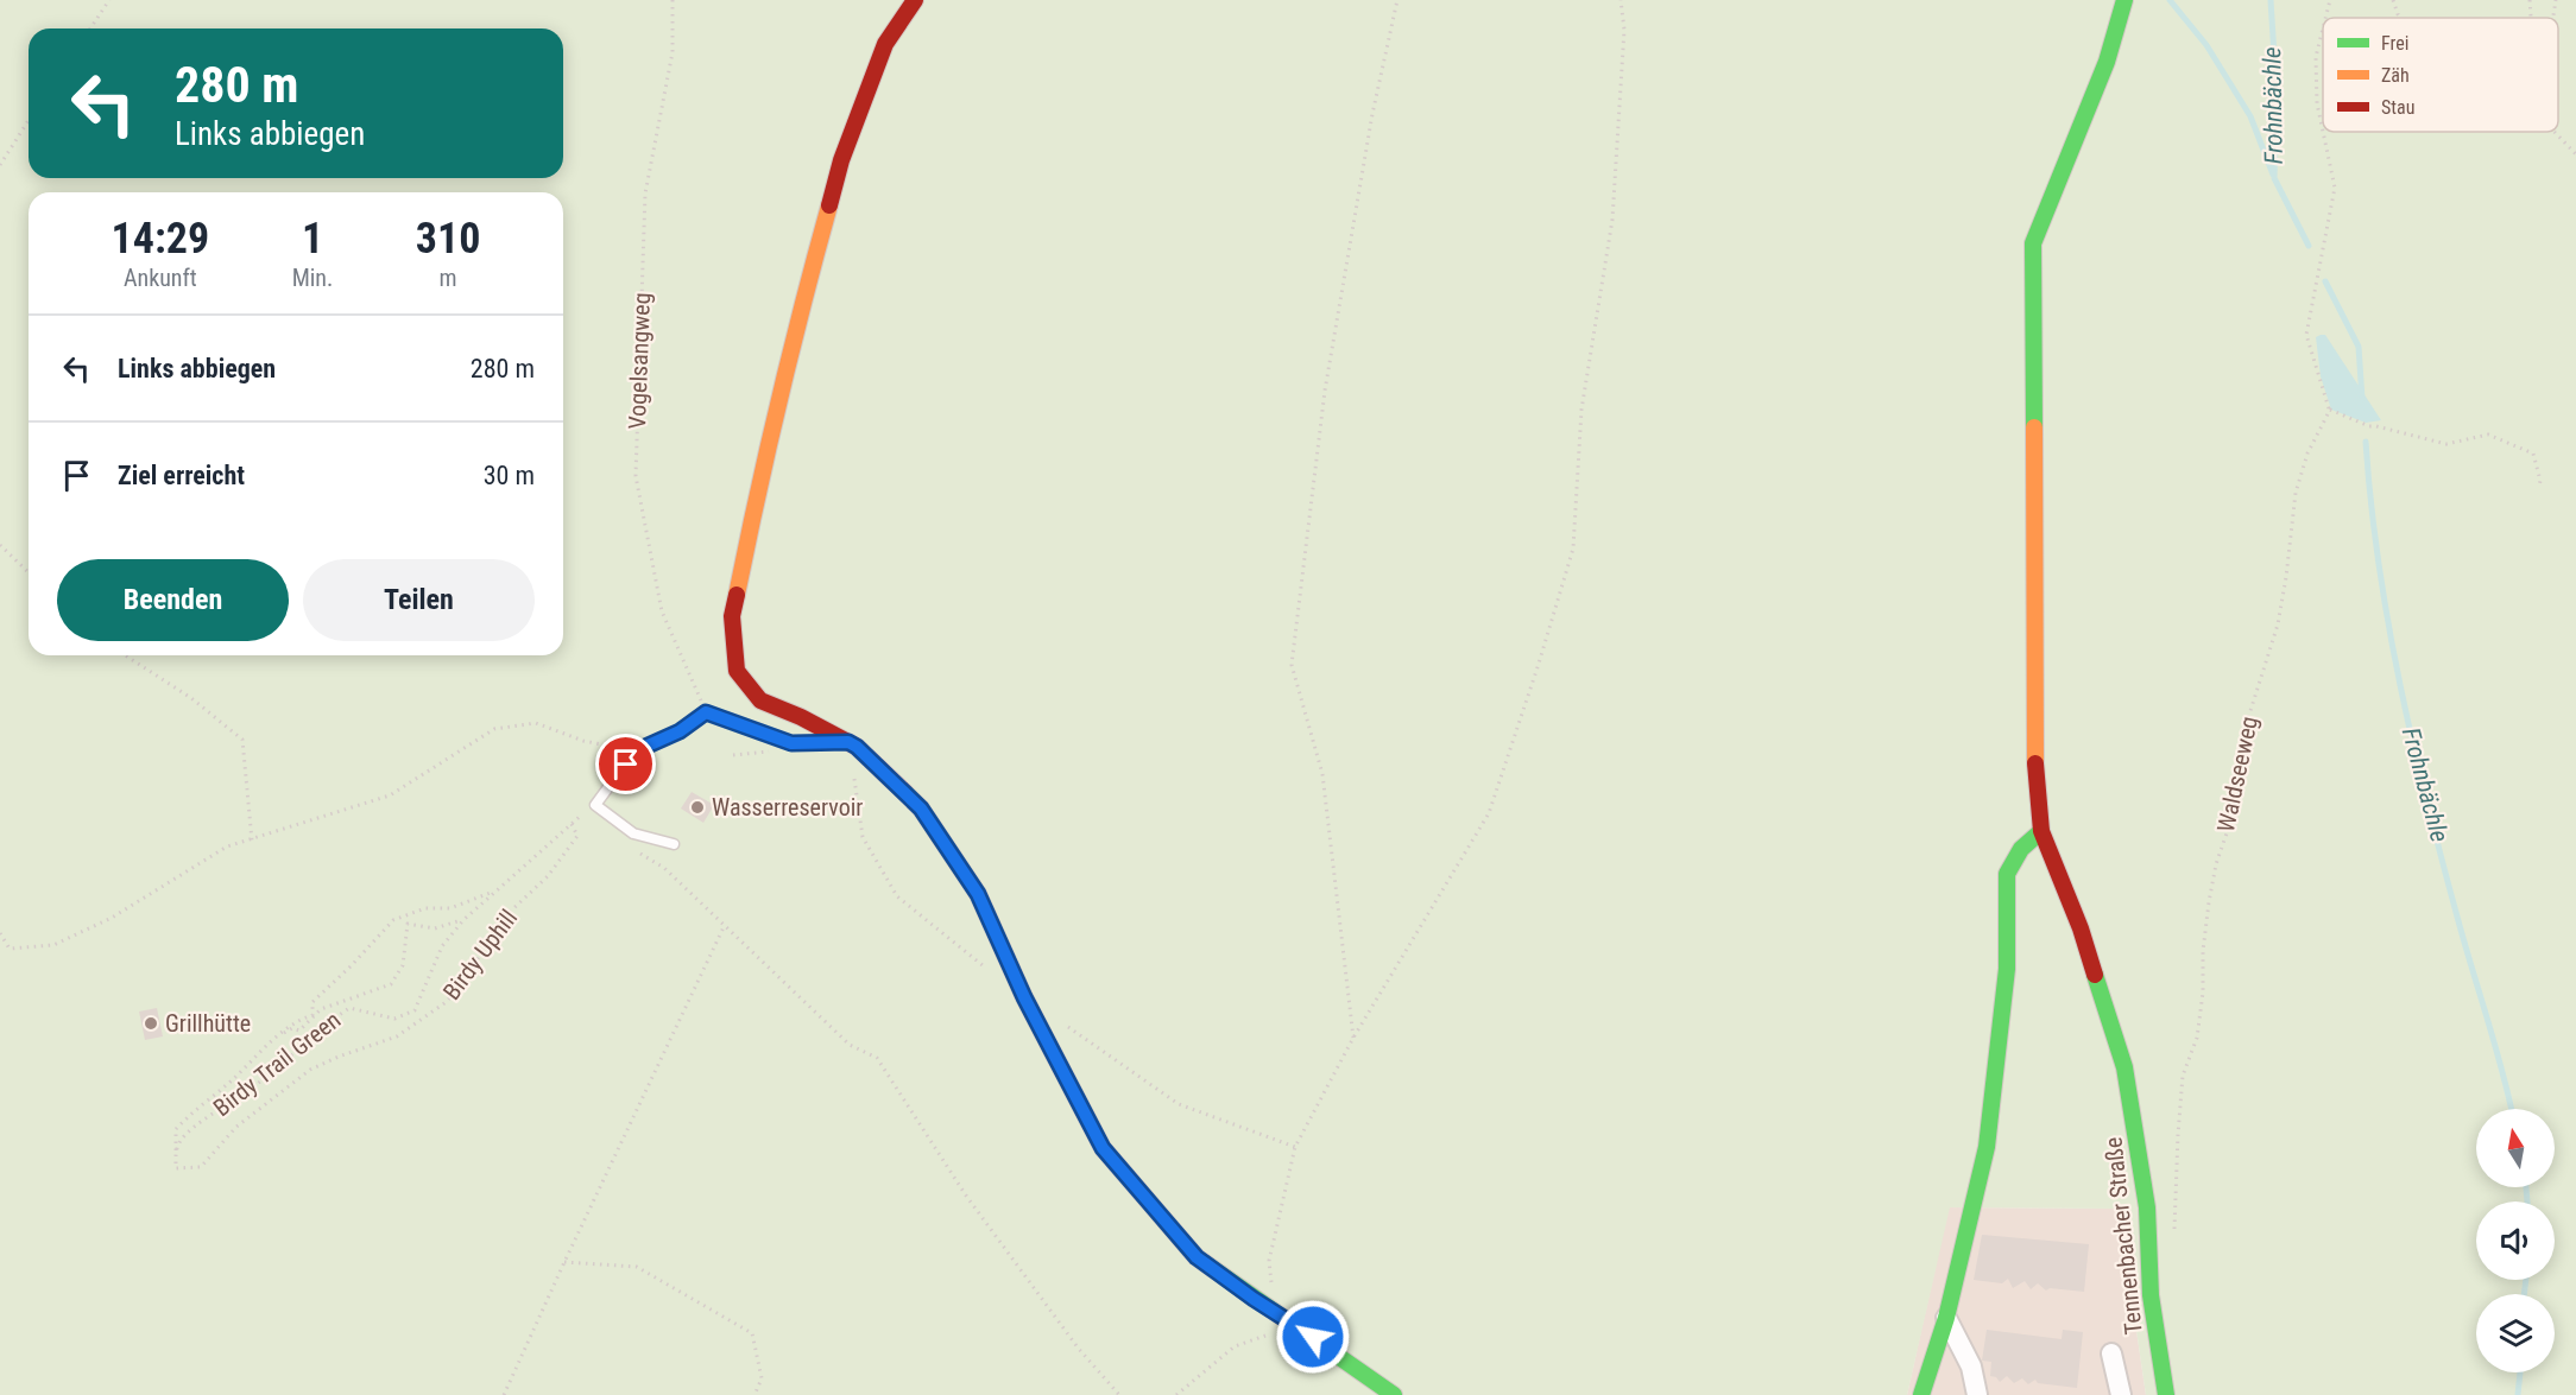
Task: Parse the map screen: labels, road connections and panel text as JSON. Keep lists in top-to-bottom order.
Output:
{
  "streets": {
    "street": ["Tennenbacher Straße"],
    "path": [
      "Vogelsangweg",
      "Waldseeweg",
      "Birdy Uphill",
      "Birdy Trail Green"
    ]
  },
  "crossings": [
    ["Birdy Uphill", "Birdy Trail Green"]
  ],
  "water": ["Frohnbächle"],
  "places": ["Wasserreservoir", "Grillhütte"],
  "legend": ["Frei", "Zäh", "Stau"],
  "north": "top",
  "page": {
    "turn": ["280 m", "Links abbiegen"],
    "eta": [
      "14:29",
      "Ankunft",
      "1",
      "Min.",
      "310",
      "m"
    ],
    "list": [
      {
        "name": "Links abbiegen",
        "value": "280 m"
      },
      {
        "name": "Ziel erreicht",
        "value": "30 m"
      }
    ],
    "buttons": ["Beenden", "Teilen"]
  }
}
